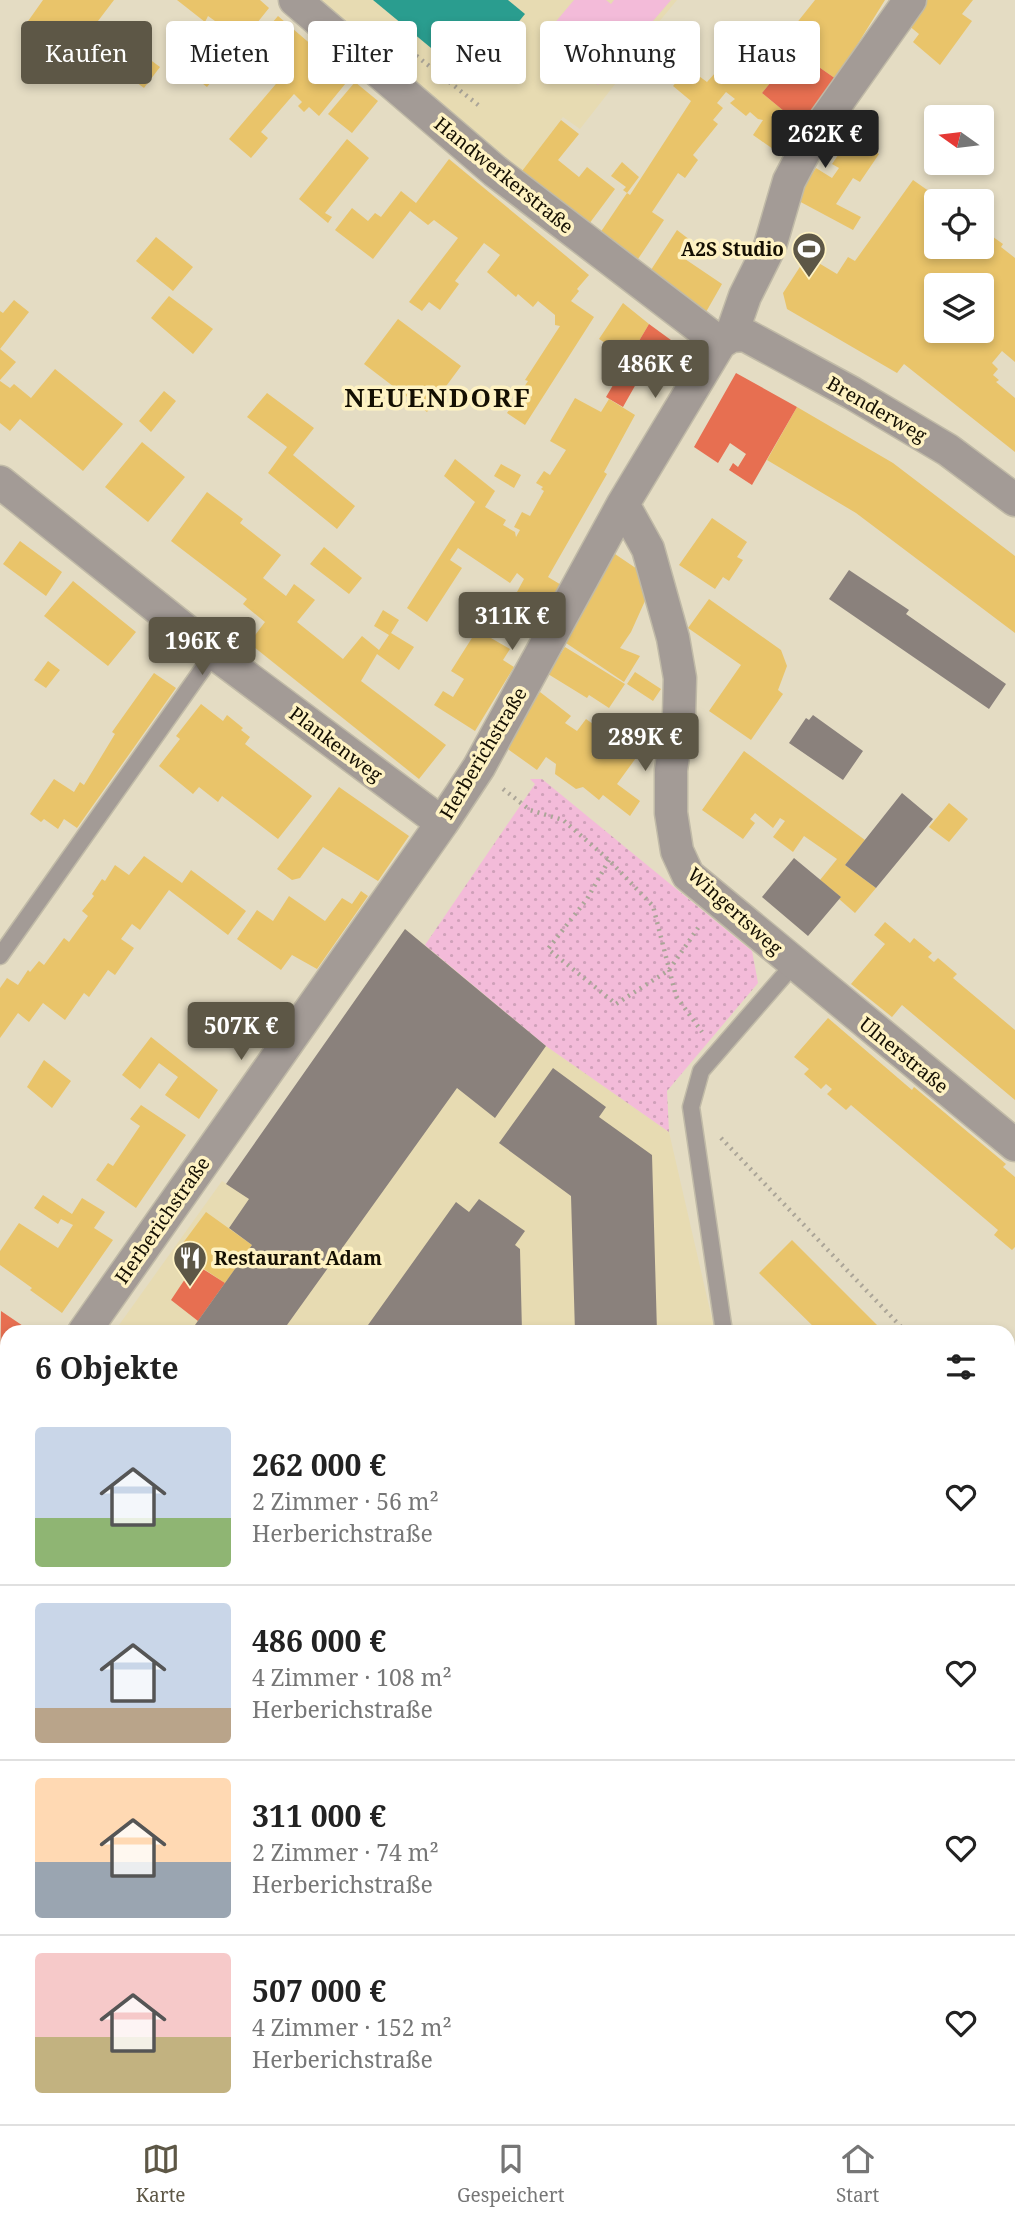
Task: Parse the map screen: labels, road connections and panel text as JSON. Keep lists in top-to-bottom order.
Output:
{
  "streets": {
    "street": [
      "Handwerkerstraße",
      "Brenderweg",
      "Plankenweg",
      "Herberichstraße",
      "Wingertsweg",
      "Ulnerstraße"
    ]
  },
  "crossings": [
    ["Handwerkerstraße", "Brenderweg"],
    ["Handwerkerstraße", "Herberichstraße"],
    ["Brenderweg", "Herberichstraße"],
    ["Plankenweg", "Herberichstraße"],
    ["Herberichstraße", "Wingertsweg"],
    ["Wingertsweg", "Ulnerstraße"]
  ],
  "districts": ["NEUENDORF"],
  "places": {
    "sports": ["A2S Studio"],
    "restaurant": ["Restaurant Adam"]
  },
  "north": "left",
  "page": {
    "chip": [
      "Kaufen",
      "Mieten",
      "Filter",
      "Neu",
      "Wohnung",
      "Haus"
    ],
    "price": [
      "262K €",
      "486K €",
      "311K €",
      "196K €",
      "289K €",
      "507K €"
    ],
    "heading": "6 Objekte",
    "list": [
      {
        "name": "262 000 €",
        "note": "2 Zimmer · 56 m² · Herberichstraße"
      },
      {
        "name": "486 000 €",
        "note": "4 Zimmer · 108 m² · Herberichstraße"
      },
      {
        "name": "311 000 €",
        "note": "2 Zimmer · 74 m² · Herberichstraße"
      },
      {
        "name": "507 000 €",
        "note": "4 Zimmer · 152 m² · Herberichstraße"
      }
    ],
    "tabs": ["Karte", "Gespeichert", "Start"]
  }
}
